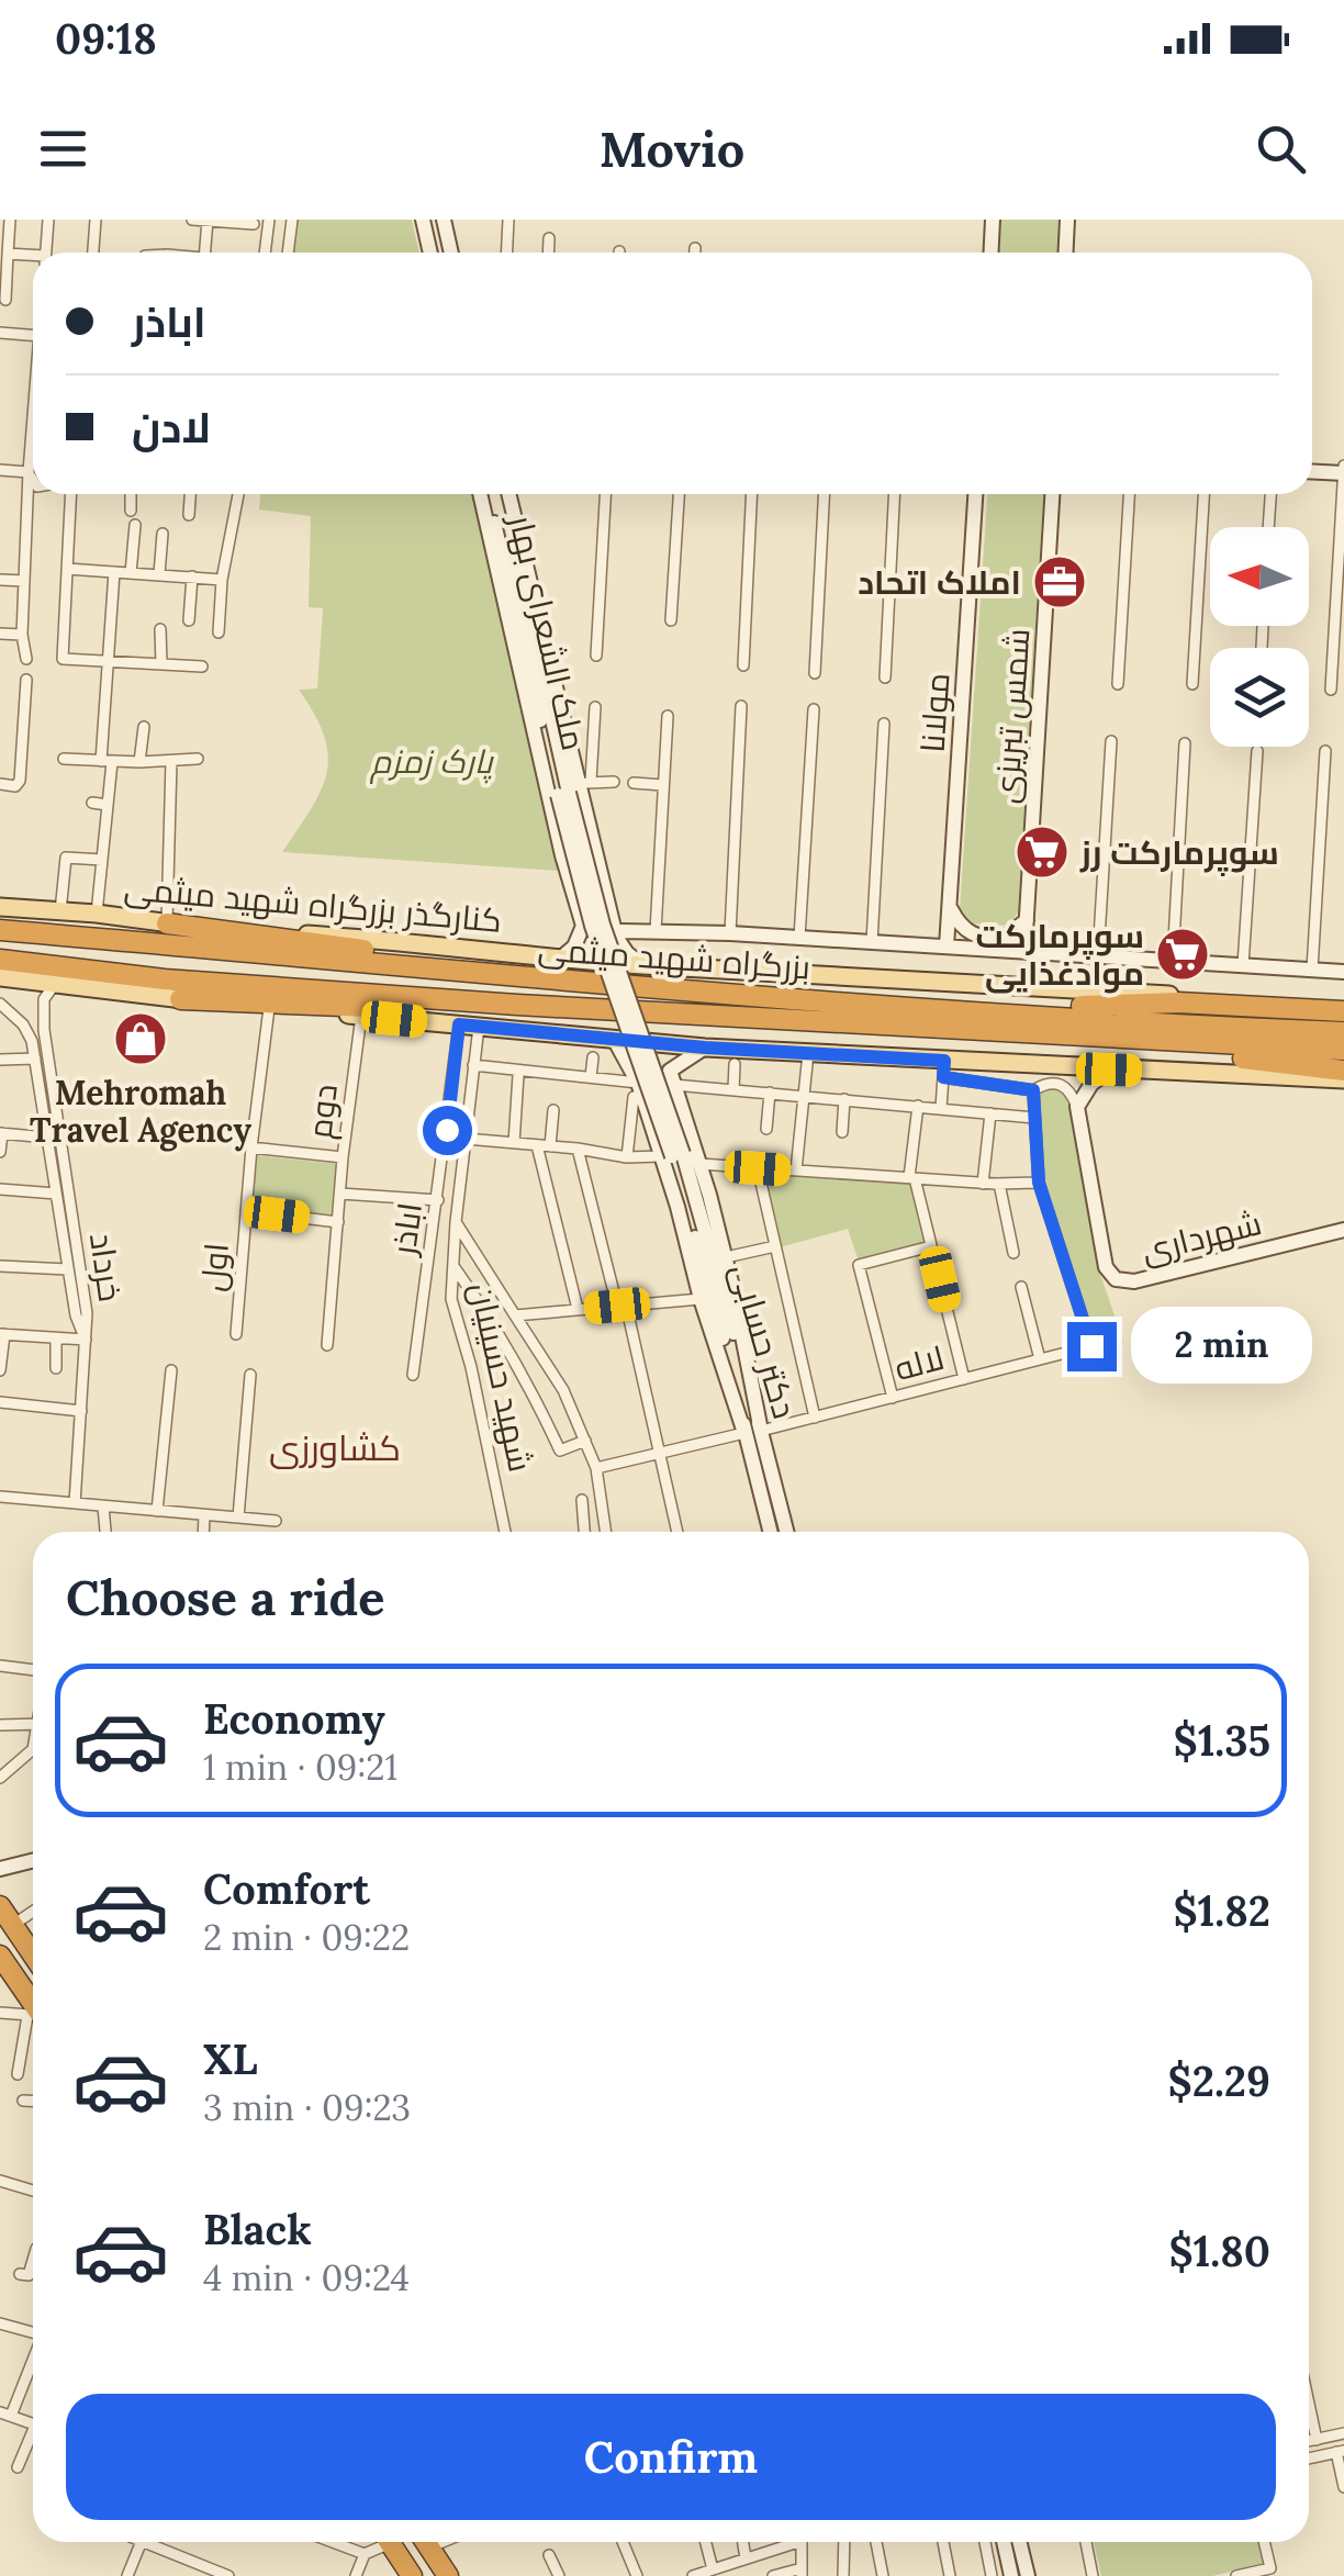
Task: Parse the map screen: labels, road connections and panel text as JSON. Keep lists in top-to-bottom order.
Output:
{
  "streets": {
    "highway": ["بزرگراه شهید میثمی"],
    "main road": [
      "ملک الشعرای بهار",
      "مولانا",
      "شمس تبریزی",
      "کنارگذر بزرگراه شهید میثمی",
      "شهرداری",
      "دکتر حسابی"
    ],
    "street": [
      "دوم",
      "اباذر",
      "خرداد",
      "اول",
      "لاله",
      "شهید حسینیان"
    ]
  },
  "crossings": [
    ["دکتر حسابی", "لاله"]
  ],
  "districts": ["کشاورزی"],
  "parks": ["پارک زمزم"],
  "places": {
    "office": ["املاک اتحاد"],
    "supermarket": ["سوپرمارکت رز", "سوپرمارکت موادغذایی"],
    "shop": ["Mehromah Travel Agency"]
  },
  "north": "left",
  "page": {
    "status": "09:18",
    "header": "Movio",
    "banner": ["اباذر", "لادن"],
    "bubble": "2 min",
    "heading": "Choose a ride",
    "list": [
      {
        "name": "Economy",
        "note": "1 min · 09:21",
        "value": "$1.35"
      },
      {
        "name": "Comfort",
        "note": "2 min · 09:22",
        "value": "$1.82"
      },
      {
        "name": "XL",
        "note": "3 min · 09:23",
        "value": "$2.29"
      },
      {
        "name": "Black",
        "note": "4 min · 09:24",
        "value": "$1.80"
      }
    ],
    "buttons": "Confirm"
  }
}
